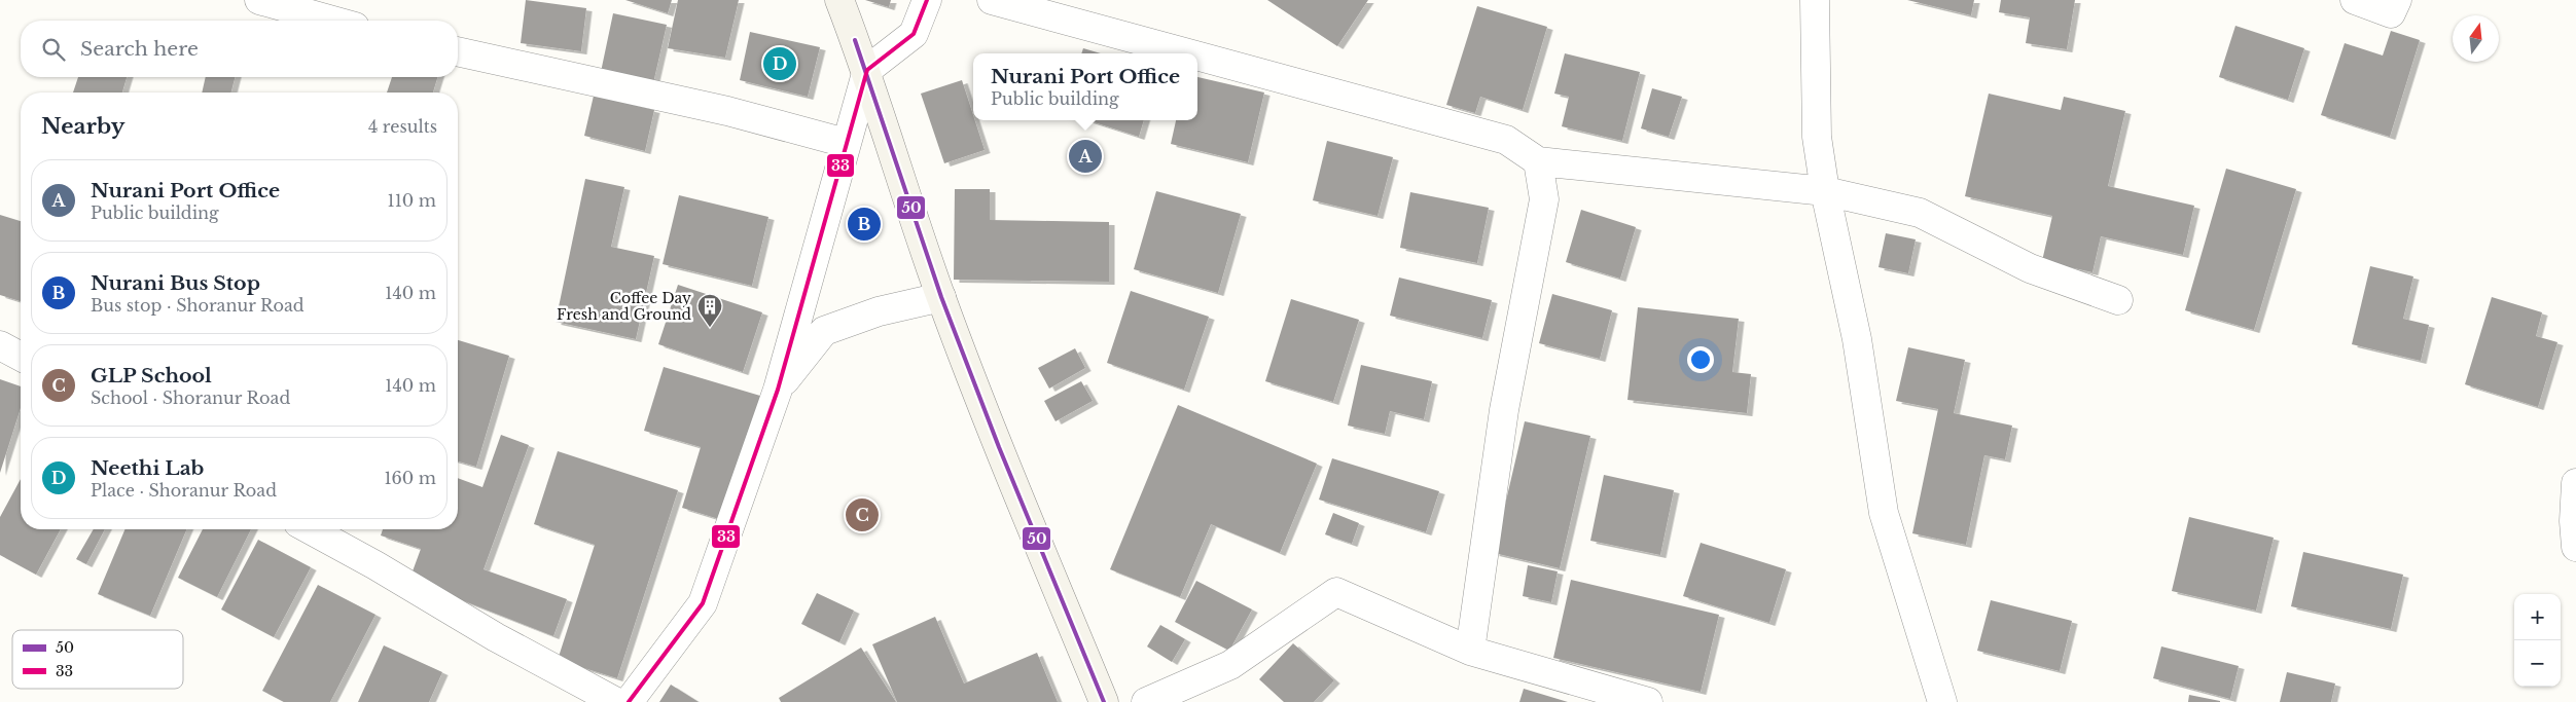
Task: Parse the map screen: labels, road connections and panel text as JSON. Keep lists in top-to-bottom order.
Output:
{
  "places": {
    "building": ["Coffee Day Fresh and Ground"]
  },
  "lines": ["transit line 33", "transit line 50"],
  "legend": ["50", "33"],
  "north": "top",
  "page": {
    "search": "Search here",
    "pins": [
      "D",
      "A",
      "B",
      "C"
    ],
    "popup": ["Nurani Port Office", "Public building"],
    "heading": ["Nearby", "4 results"],
    "list": [
      {
        "mark": "A",
        "name": "Nurani Port Office",
        "note": "Public building",
        "value": "110 m"
      },
      {
        "mark": "B",
        "name": "Nurani Bus Stop",
        "note": "Bus stop · Shoranur Road",
        "value": "140 m"
      },
      {
        "mark": "C",
        "name": "GLP School",
        "note": "School · Shoranur Road",
        "value": "140 m"
      },
      {
        "mark": "D",
        "name": "Neethi Lab",
        "note": "Place · Shoranur Road",
        "value": "160 m"
      }
    ],
    "map_buttons": ["+", "−"]
  }
}
